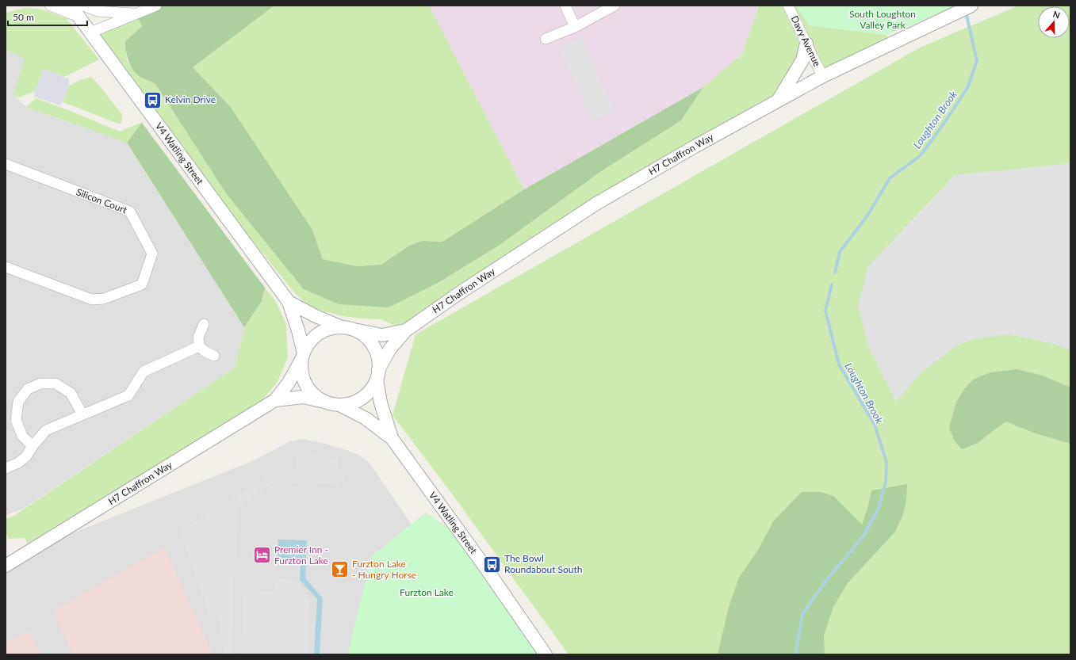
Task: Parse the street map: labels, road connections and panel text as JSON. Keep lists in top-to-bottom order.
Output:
{
  "streets": {
    "street": [
      "Davy Avenue",
      "V4 Watling Street",
      "H7 Chaffron Way",
      "Silicon Court"
    ]
  },
  "crossings": [
    ["Davy Avenue", "H7 Chaffron Way"],
    ["V4 Watling Street", "H7 Chaffron Way"]
  ],
  "water": ["Loughton Brook"],
  "parks": ["South Loughton Valley Park", "Furzton Lake"],
  "places": {
    "bus stop": ["Kelvin Drive", "The Bowl Roundabout South"],
    "hotel": ["Premier Inn - Furzton Lake"],
    "bar": ["Furzton Lake - Hungry Horse"]
  },
  "scale_bar": "50 m",
  "north": "top"
}
